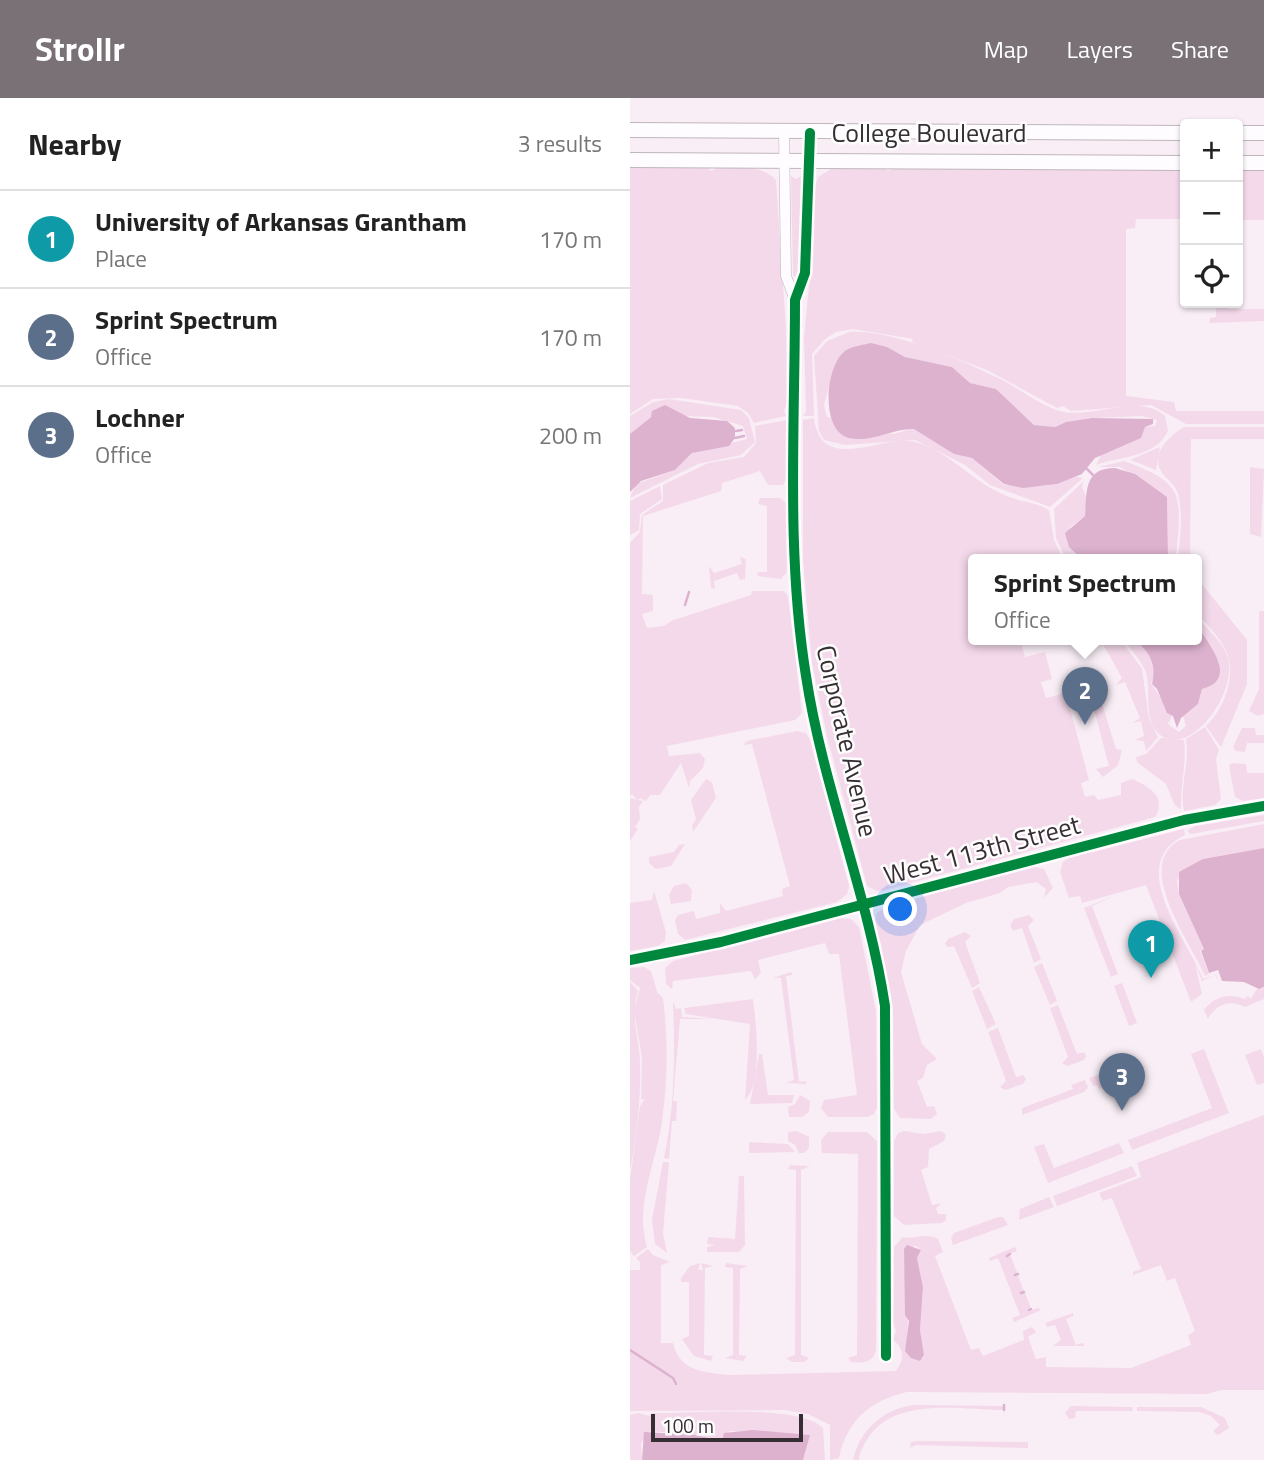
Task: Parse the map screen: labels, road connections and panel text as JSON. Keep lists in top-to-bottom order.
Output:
{
  "streets": {
    "main road": ["College Boulevard"],
    "street": ["Corporate Avenue", "West 113th Street"]
  },
  "crossings": [
    ["College Boulevard", "Corporate Avenue"],
    ["Corporate Avenue", "West 113th Street"]
  ],
  "scale_bar": "100 m",
  "page": {
    "header": "Strollr",
    "nav": ["Map", "Layers", "Share"],
    "heading": ["Nearby", "3 results"],
    "map_buttons": ["+", "−"],
    "list": [
      {
        "mark": "1",
        "name": "University of Arkansas Grantham",
        "note": "Place",
        "value": "170 m"
      },
      {
        "mark": "2",
        "name": "Sprint Spectrum",
        "note": "Office",
        "value": "170 m"
      },
      {
        "mark": "3",
        "name": "Lochner",
        "note": "Office",
        "value": "200 m"
      }
    ],
    "popup": ["Sprint Spectrum", "Office"],
    "pins": ["2", "1", "3"],
    "scale": "100 m"
  }
}
